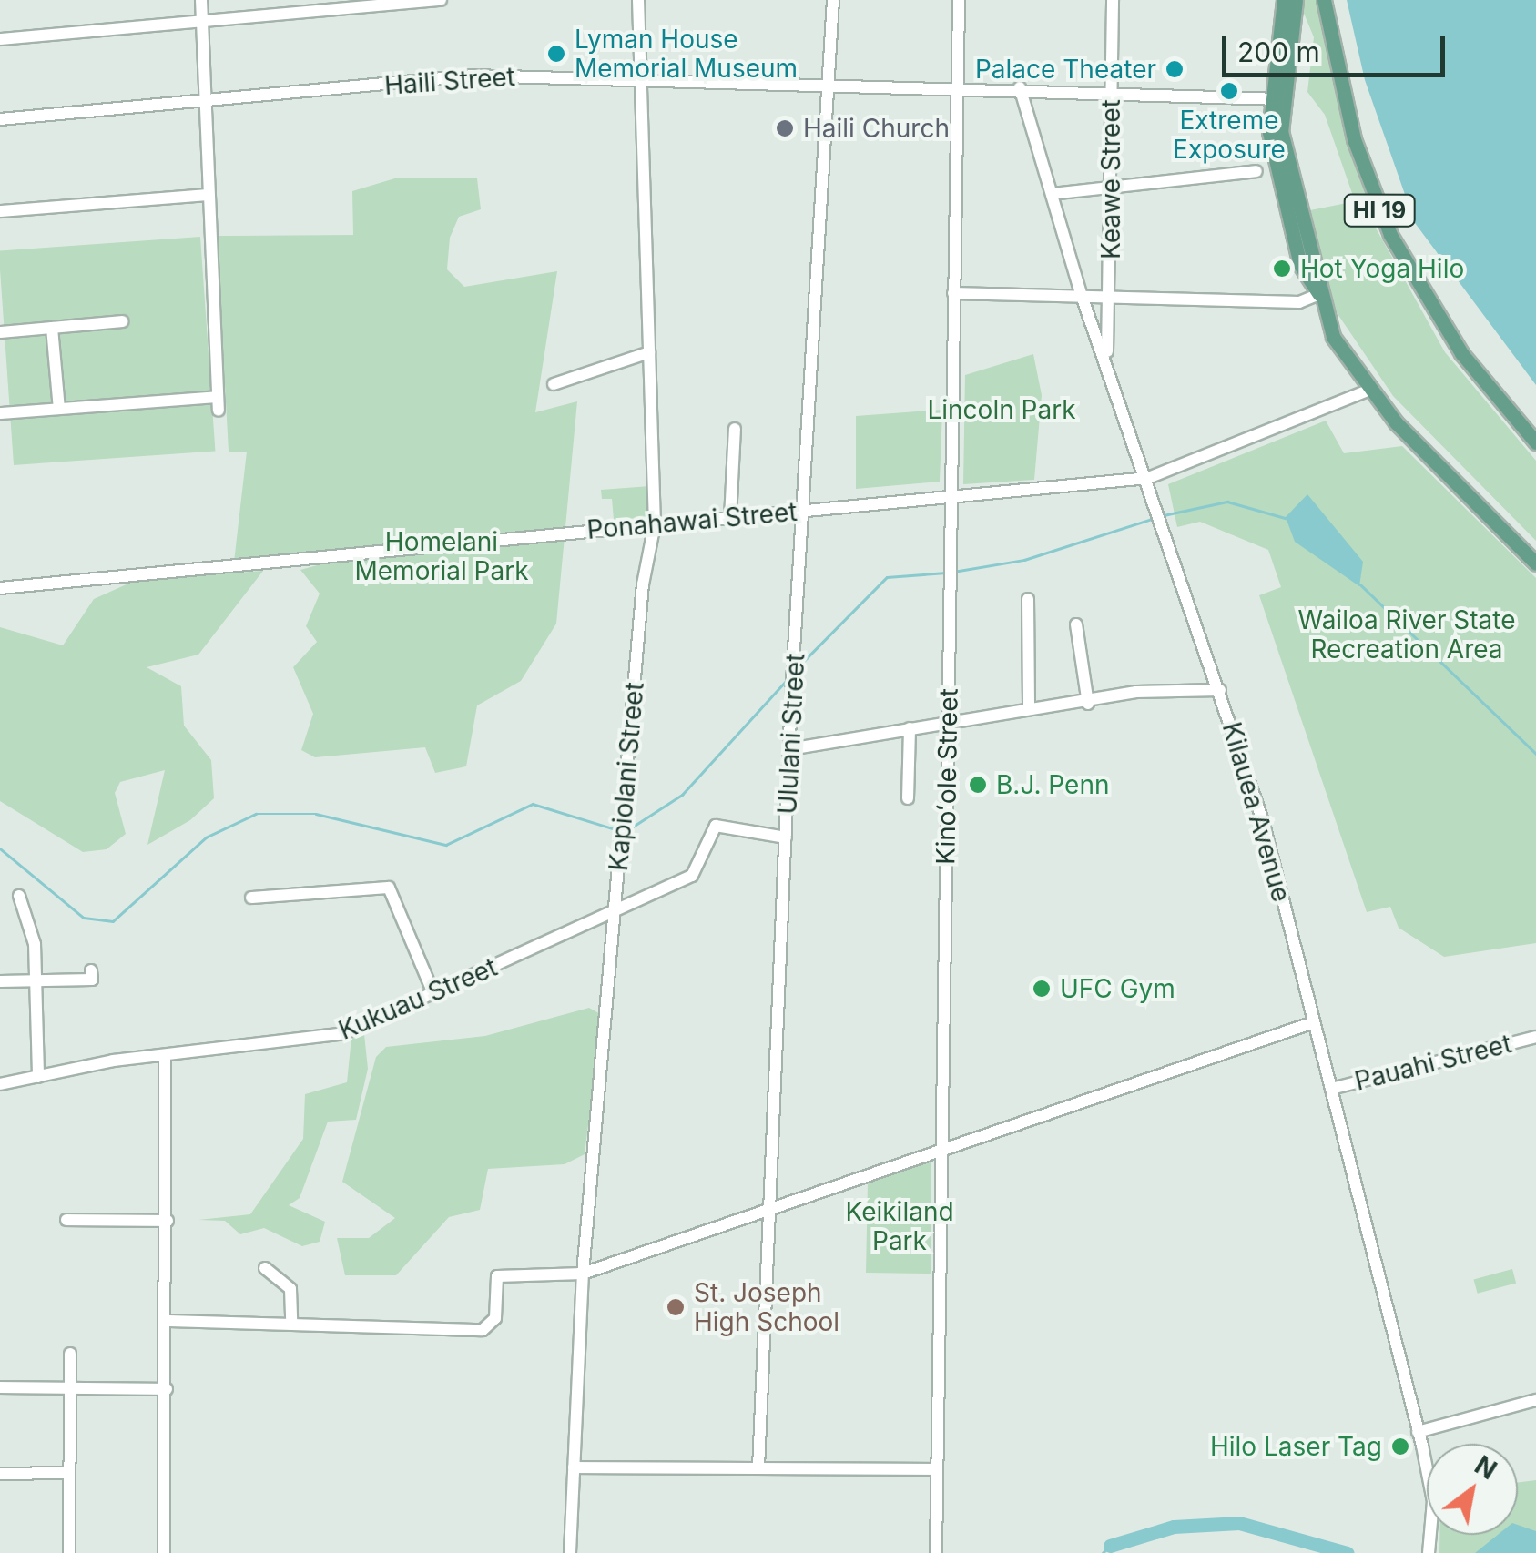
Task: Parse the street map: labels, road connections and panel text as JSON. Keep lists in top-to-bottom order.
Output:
{
  "streets": {
    "main road": ["HI 19"],
    "street": [
      "Haili Street",
      "Keawe Street",
      "Ponahawai Street",
      "Ululani Street",
      "Kapiolani Street",
      "Kinoʻole Street",
      "Kilauea Avenue",
      "Kukuau Street",
      "Pauahi Street"
    ]
  },
  "crossings": [
    ["Haili Street", "Keawe Street"],
    ["Haili Street", "Ululani Street"],
    ["Haili Street", "Kapiolani Street"],
    ["Haili Street", "Kinoʻole Street"],
    ["Haili Street", "Kilauea Avenue"],
    ["Keawe Street", "Kilauea Avenue"],
    ["Ponahawai Street", "Ululani Street"],
    ["Ponahawai Street", "Kapiolani Street"],
    ["Ponahawai Street", "Kinoʻole Street"],
    ["Ponahawai Street", "Kilauea Avenue"],
    ["Ululani Street", "Kukuau Street"],
    ["Kapiolani Street", "Kukuau Street"],
    ["Kilauea Avenue", "Pauahi Street"]
  ],
  "parks": [
    "Lincoln Park",
    "Homelani Memorial Park",
    "Wailoa River State Recreation Area",
    "Keikiland Park"
  ],
  "places": [
    "Lyman House Memorial Museum",
    "Palace Theater",
    "Extreme Exposure",
    "Haili Church",
    "Hot Yoga Hilo",
    "B.J. Penn",
    "UFC Gym",
    "St. Joseph High School",
    "Hilo Laser Tag"
  ],
  "scale_bar": "200 m",
  "north": "top right"
}
